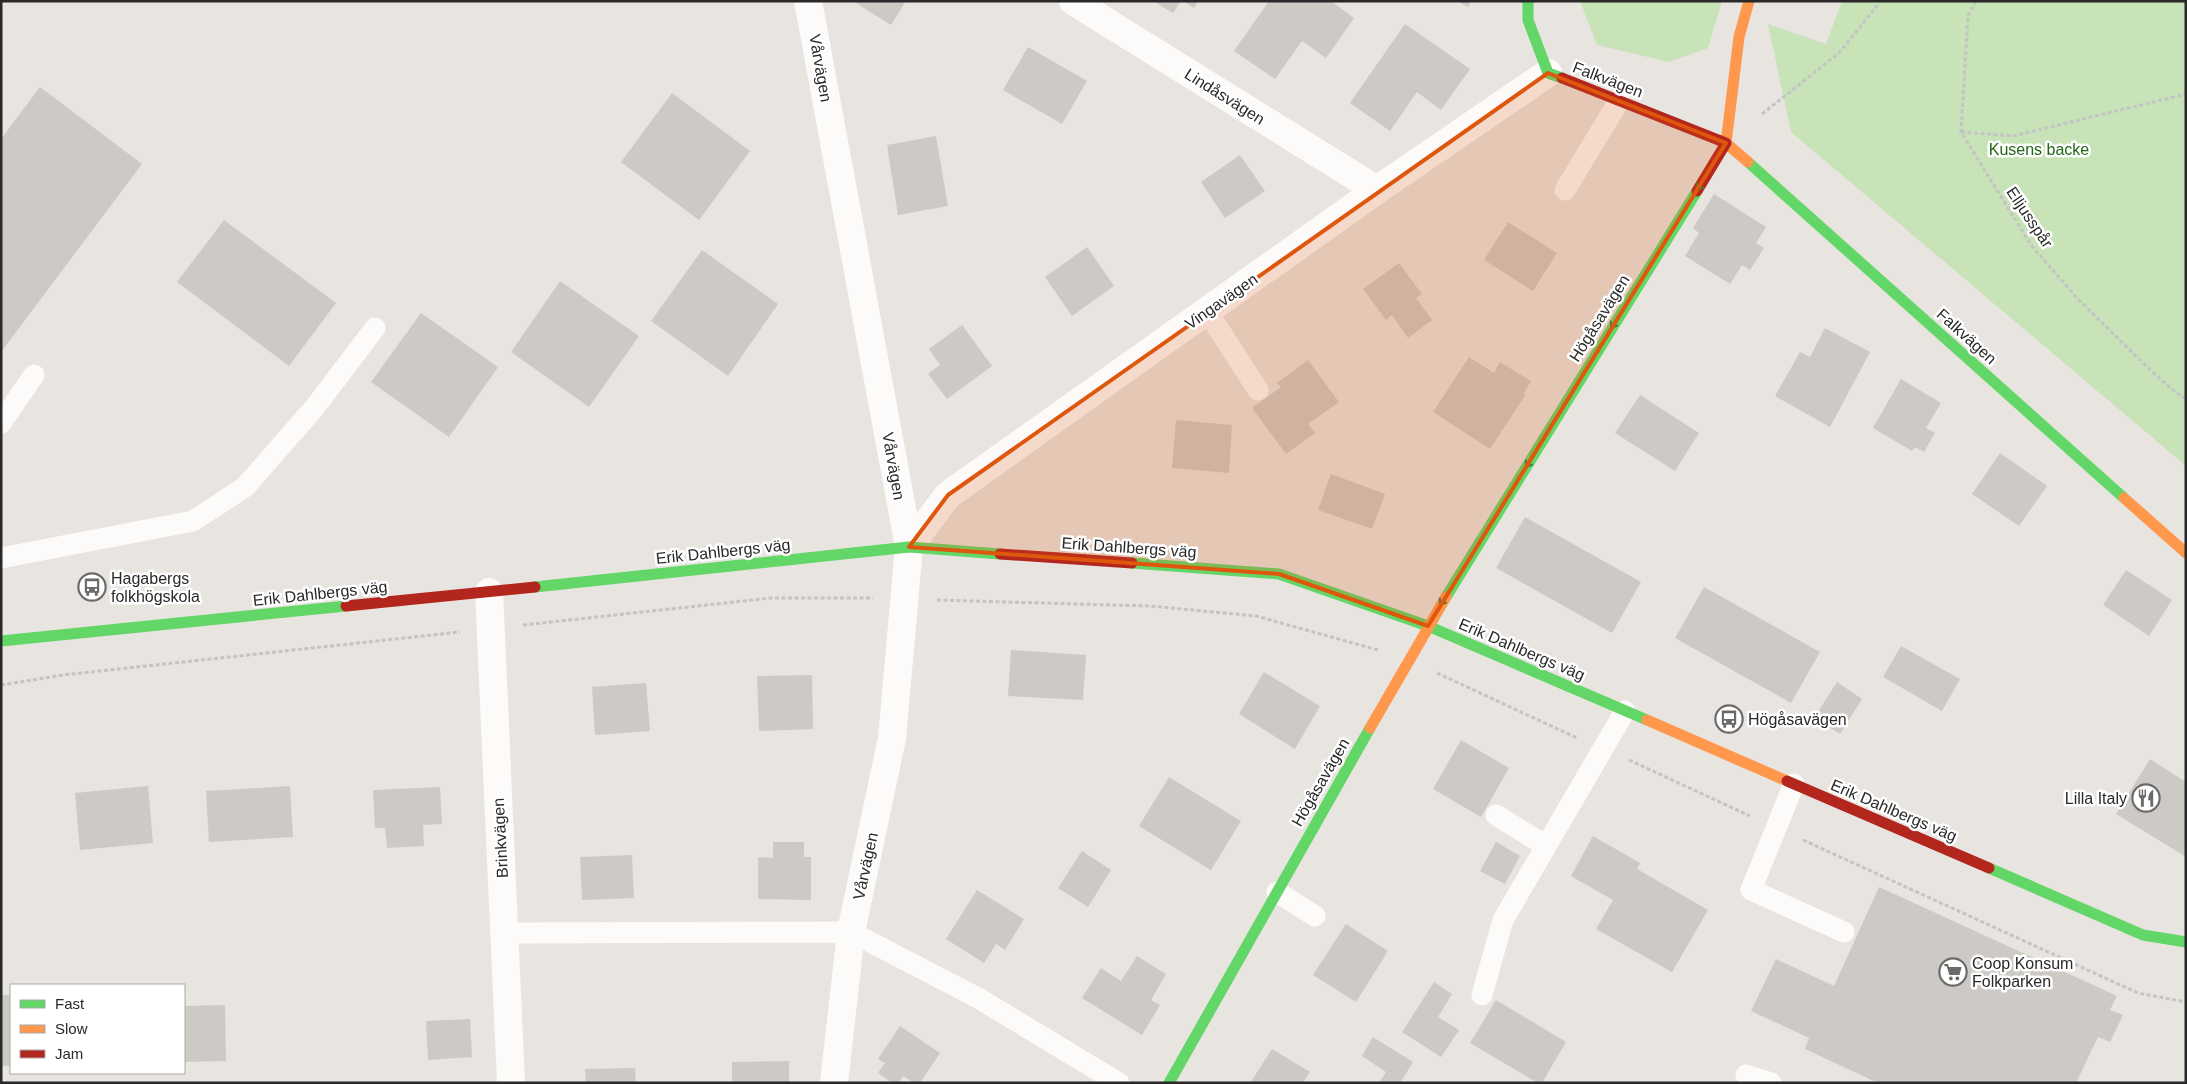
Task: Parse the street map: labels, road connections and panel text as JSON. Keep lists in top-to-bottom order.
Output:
{
  "streets": {
    "street": [
      "Vårvägen",
      "Falkvägen",
      "Lindåsvägen",
      "Vingavägen",
      "Högåsavägen",
      "Erik Dahlbergs väg",
      "Brinkvägen"
    ],
    "path": ["Elljusspår"]
  },
  "crossings": [
    ["Vårvägen", "Vingavägen"],
    ["Vårvägen", "Erik Dahlbergs väg"],
    ["Falkvägen", "Vingavägen"],
    ["Falkvägen", "Högåsavägen"],
    ["Lindåsvägen", "Vingavägen"],
    ["Vingavägen", "Erik Dahlbergs väg"],
    ["Högåsavägen", "Erik Dahlbergs väg"],
    ["Erik Dahlbergs väg", "Brinkvägen"]
  ],
  "one_way": ["Högåsavägen"],
  "parks": ["Kusens backe"],
  "places": {
    "bus stop": ["Hagabergs folkhögskola", "Högåsavägen"],
    "restaurant": ["Lilla Italy"],
    "supermarket": ["Coop Konsum Folkparken"]
  },
  "legend": ["Fast", "Slow", "Jam"]
}
